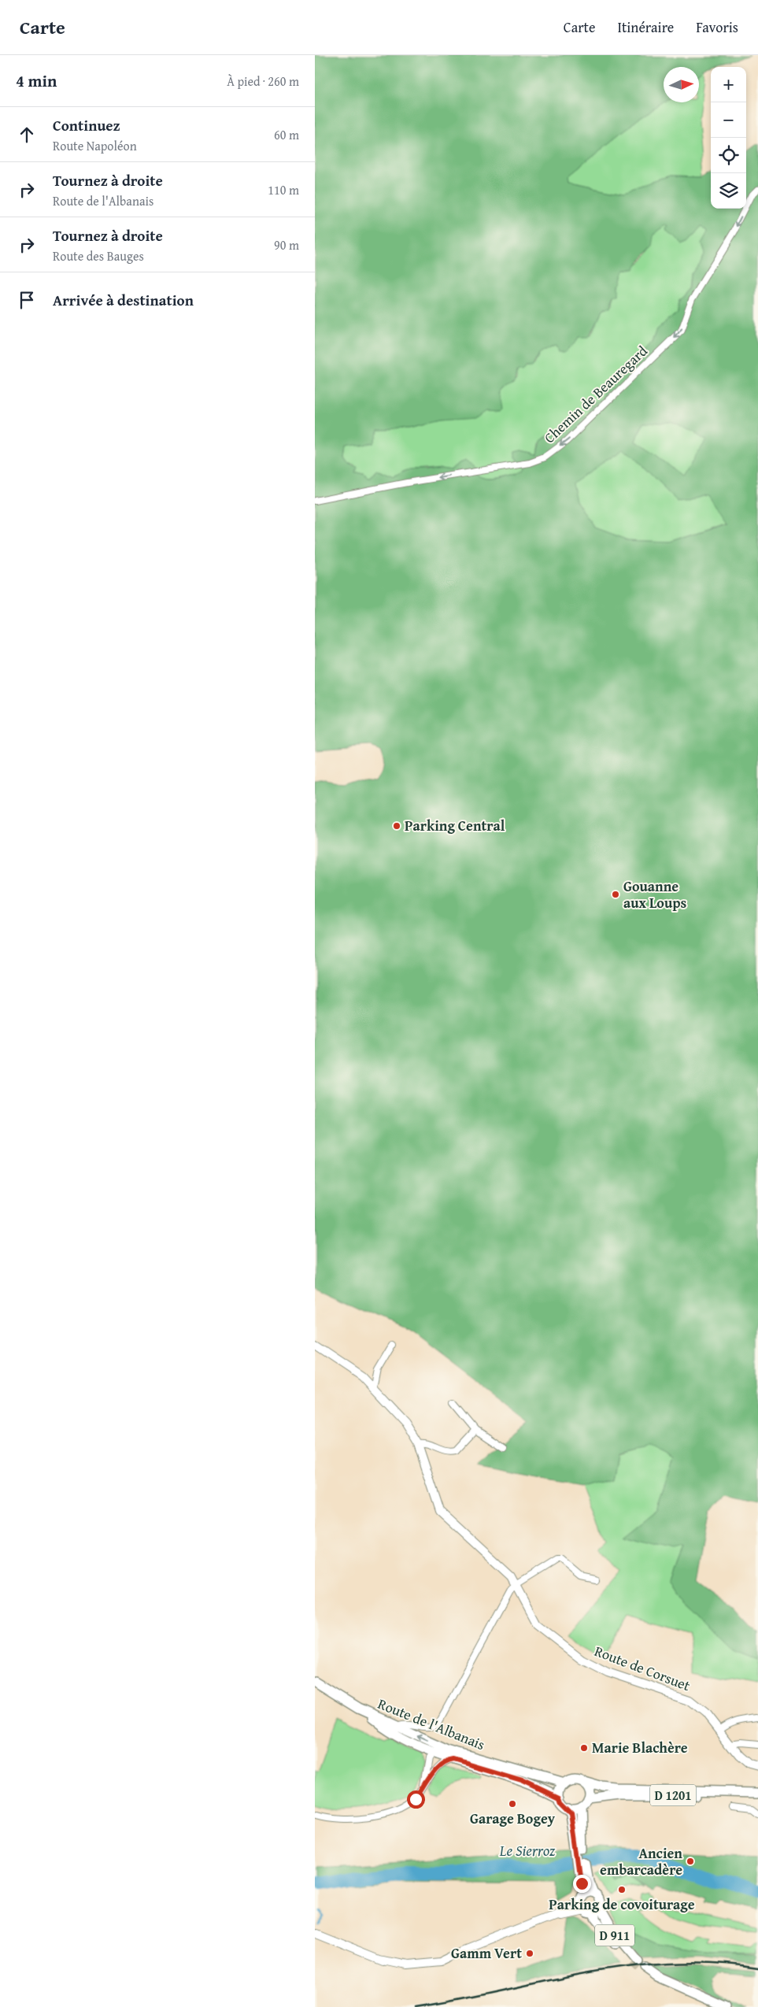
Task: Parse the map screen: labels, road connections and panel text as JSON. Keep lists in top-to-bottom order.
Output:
{
  "streets": {
    "main road": ["Route de l'Albanais", "D 1201", "D 911"],
    "street": ["Chemin de Beauregard", "Route de Corsuet"]
  },
  "crossings": [
    ["Route de l'Albanais", "D 1201"]
  ],
  "one_way": ["Chemin de Beauregard"],
  "water": ["Le Sierroz"],
  "places": [
    "Parking Central",
    "Gouanne aux Loups",
    "Marie Blachère",
    "Garage Bogey",
    "Ancien embarcadère",
    "Parking de covoiturage",
    "Gamm Vert"
  ],
  "north": "right",
  "page": {
    "header": "Carte",
    "nav": ["Carte", "Itinéraire", "Favoris"],
    "heading": ["4 min", "À pied · 260 m"],
    "map_buttons": ["+", "−"],
    "list": [
      ["Continuez", "Route Napoléon", "60 m"],
      ["Tournez à droite", "Route de l'Albanais", "110 m"],
      ["Tournez à droite", "Route des Bauges", "90 m"],
      "Arrivée à destination"
    ]
  }
}
